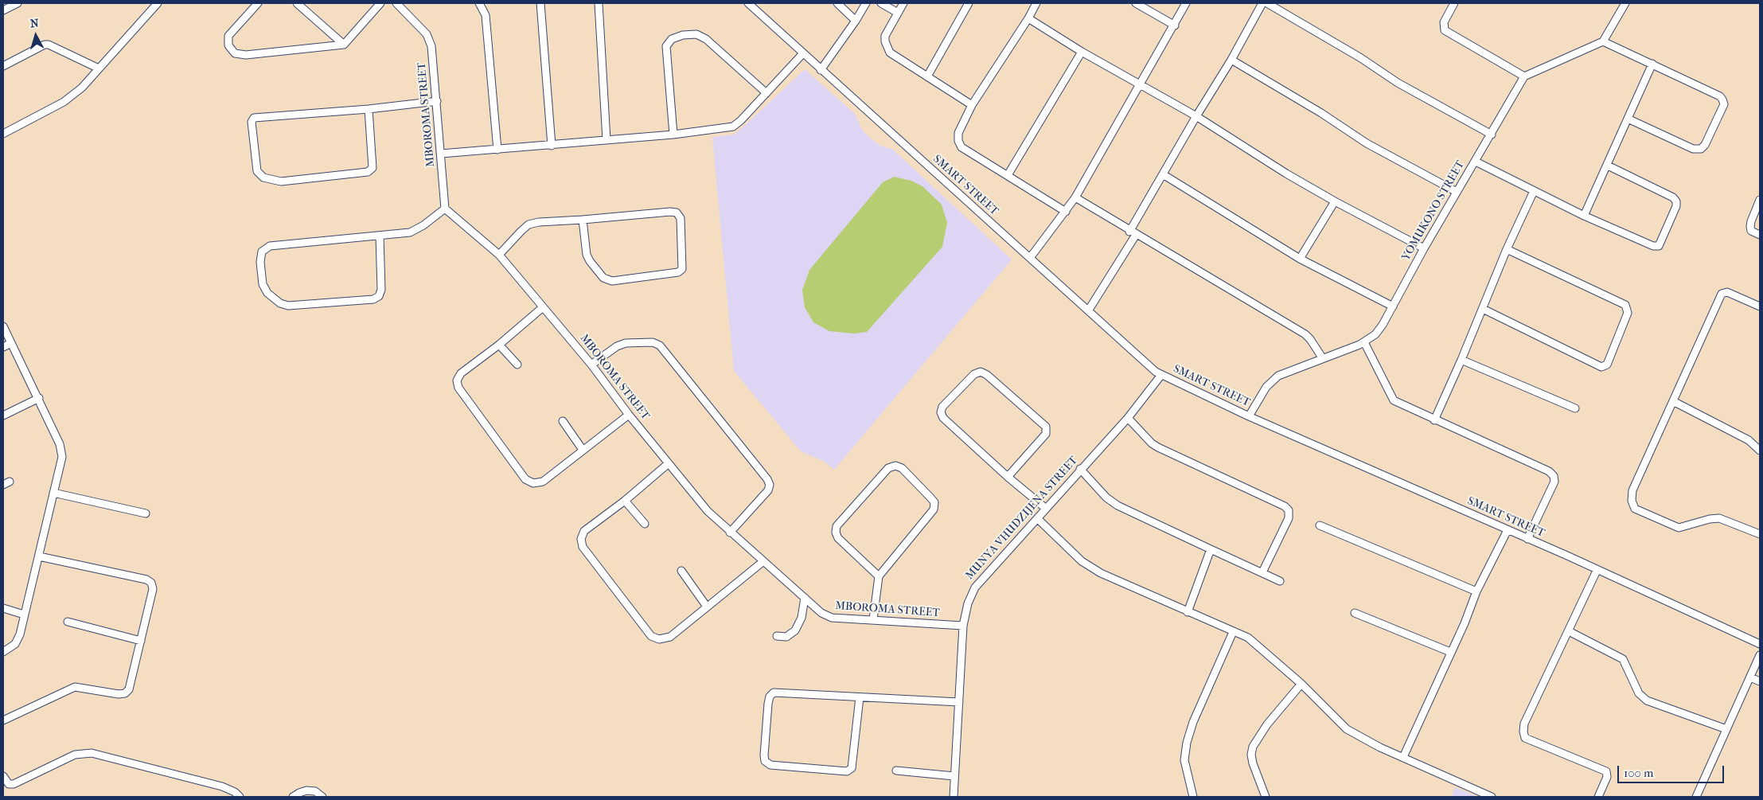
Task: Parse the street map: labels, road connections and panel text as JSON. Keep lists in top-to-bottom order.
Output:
{
  "streets": {
    "street": [
      "MBOROMA STREET",
      "SMART STREET",
      "YOMUKONO STREET",
      "MUNYA VHUDZIJENA STREET"
    ]
  },
  "crossings": [
    ["MBOROMA STREET", "MUNYA VHUDZIJENA STREET"],
    ["SMART STREET", "YOMUKONO STREET"],
    ["SMART STREET", "MUNYA VHUDZIJENA STREET"]
  ],
  "scale_bar": "100 m",
  "north": "top"
}
